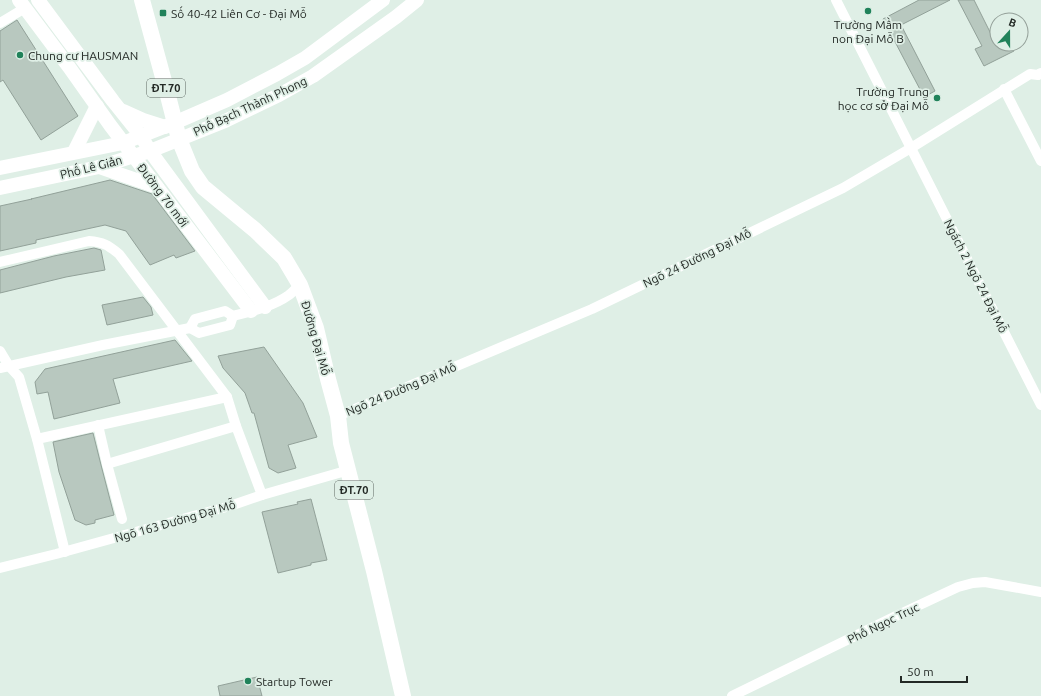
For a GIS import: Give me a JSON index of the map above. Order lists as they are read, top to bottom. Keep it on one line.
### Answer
{"streets":{"main road":["ĐT.70","Phố Bạch Thành Phong","Phố Lê Giản","Đường 70 mới","Đường Đại Mỗ"],"street":["Ngõ 24 Đường Đại Mỗ","Ngách 2 Ngõ 24 Đại Mỗ","Ngõ 163 Đường Đại Mỗ","Phố Ngọc Trục"]},"crossings":[["Phố Bạch Thành Phong","Phố Lê Giản"],["Phố Bạch Thành Phong","Đường Đại Mỗ"],["Phố Lê Giản","Đường 70 mới"],["Phố Lê Giản","Đường Đại Mỗ"],["Ngõ 24 Đường Đại Mỗ","Ngách 2 Ngõ 24 Đại Mỗ"],["Ngõ 24 Đường Đại Mỗ","Đường Đại Mỗ"],["Đường Đại Mỗ","Ngõ 163 Đường Đại Mỗ"]],"places":{"other":["Trường Mầm non Đại Mỗ B","Chung cư HAUSMAN","Trường Trung học cơ sở Đại Mỗ","Startup Tower"],"transit":["Số 40-42 Liên Cơ - Đại Mỗ"]},"scale_bar":"50 m","north":"top"}
